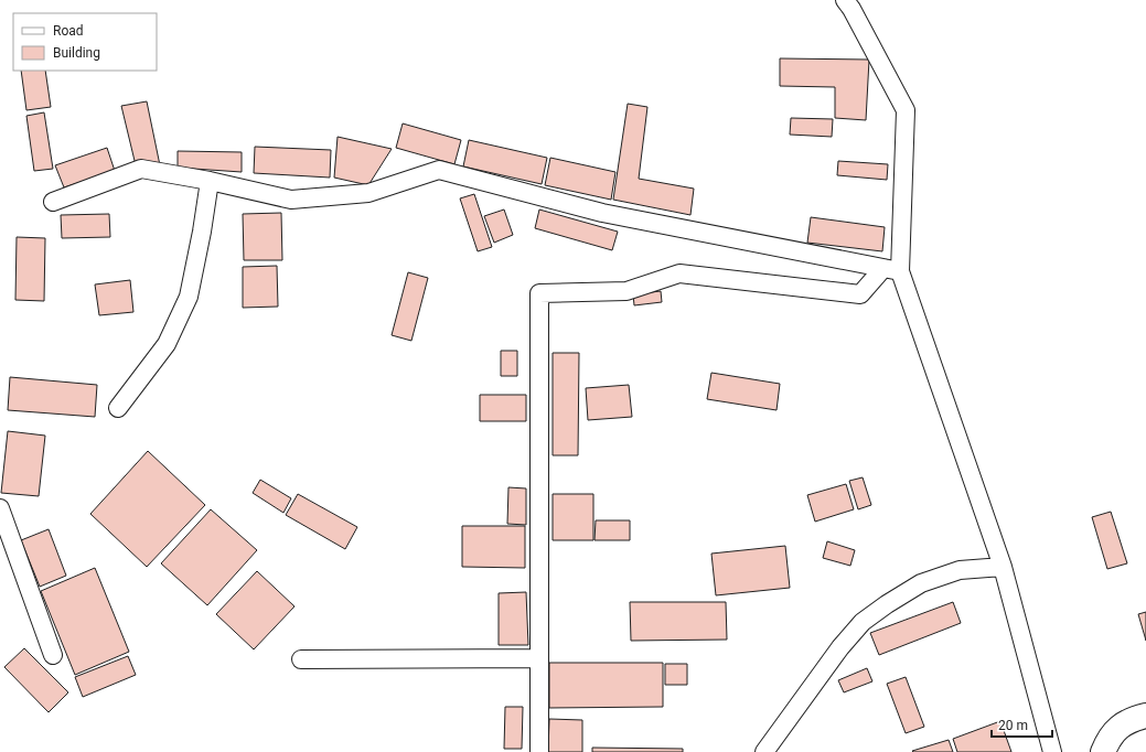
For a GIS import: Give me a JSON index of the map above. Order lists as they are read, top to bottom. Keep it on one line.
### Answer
{"legend":["Road","Building"],"scale_bar":"20 m"}
